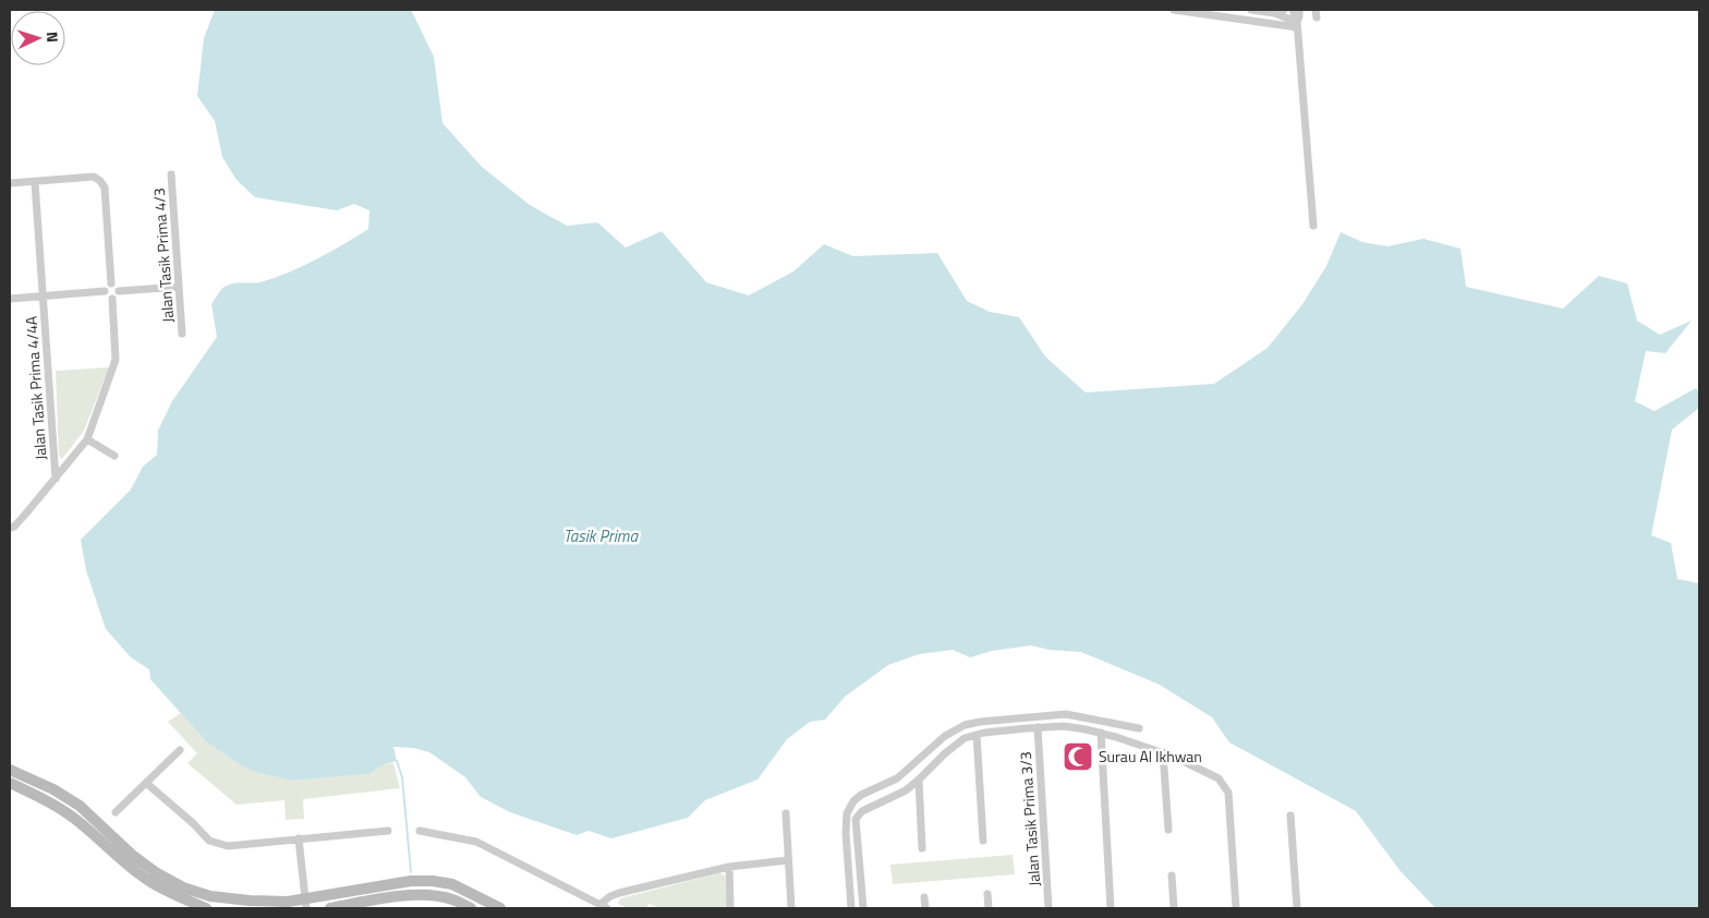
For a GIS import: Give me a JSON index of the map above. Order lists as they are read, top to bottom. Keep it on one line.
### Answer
{"streets":{"street":["Jalan Tasik Prima 4/3","Jalan Tasik Prima 4/4A","Jalan Tasik Prima 3/3"]},"water":["Tasik Prima"],"places":{"mosque":["Surau Al Ikhwan"]},"north":"right"}
